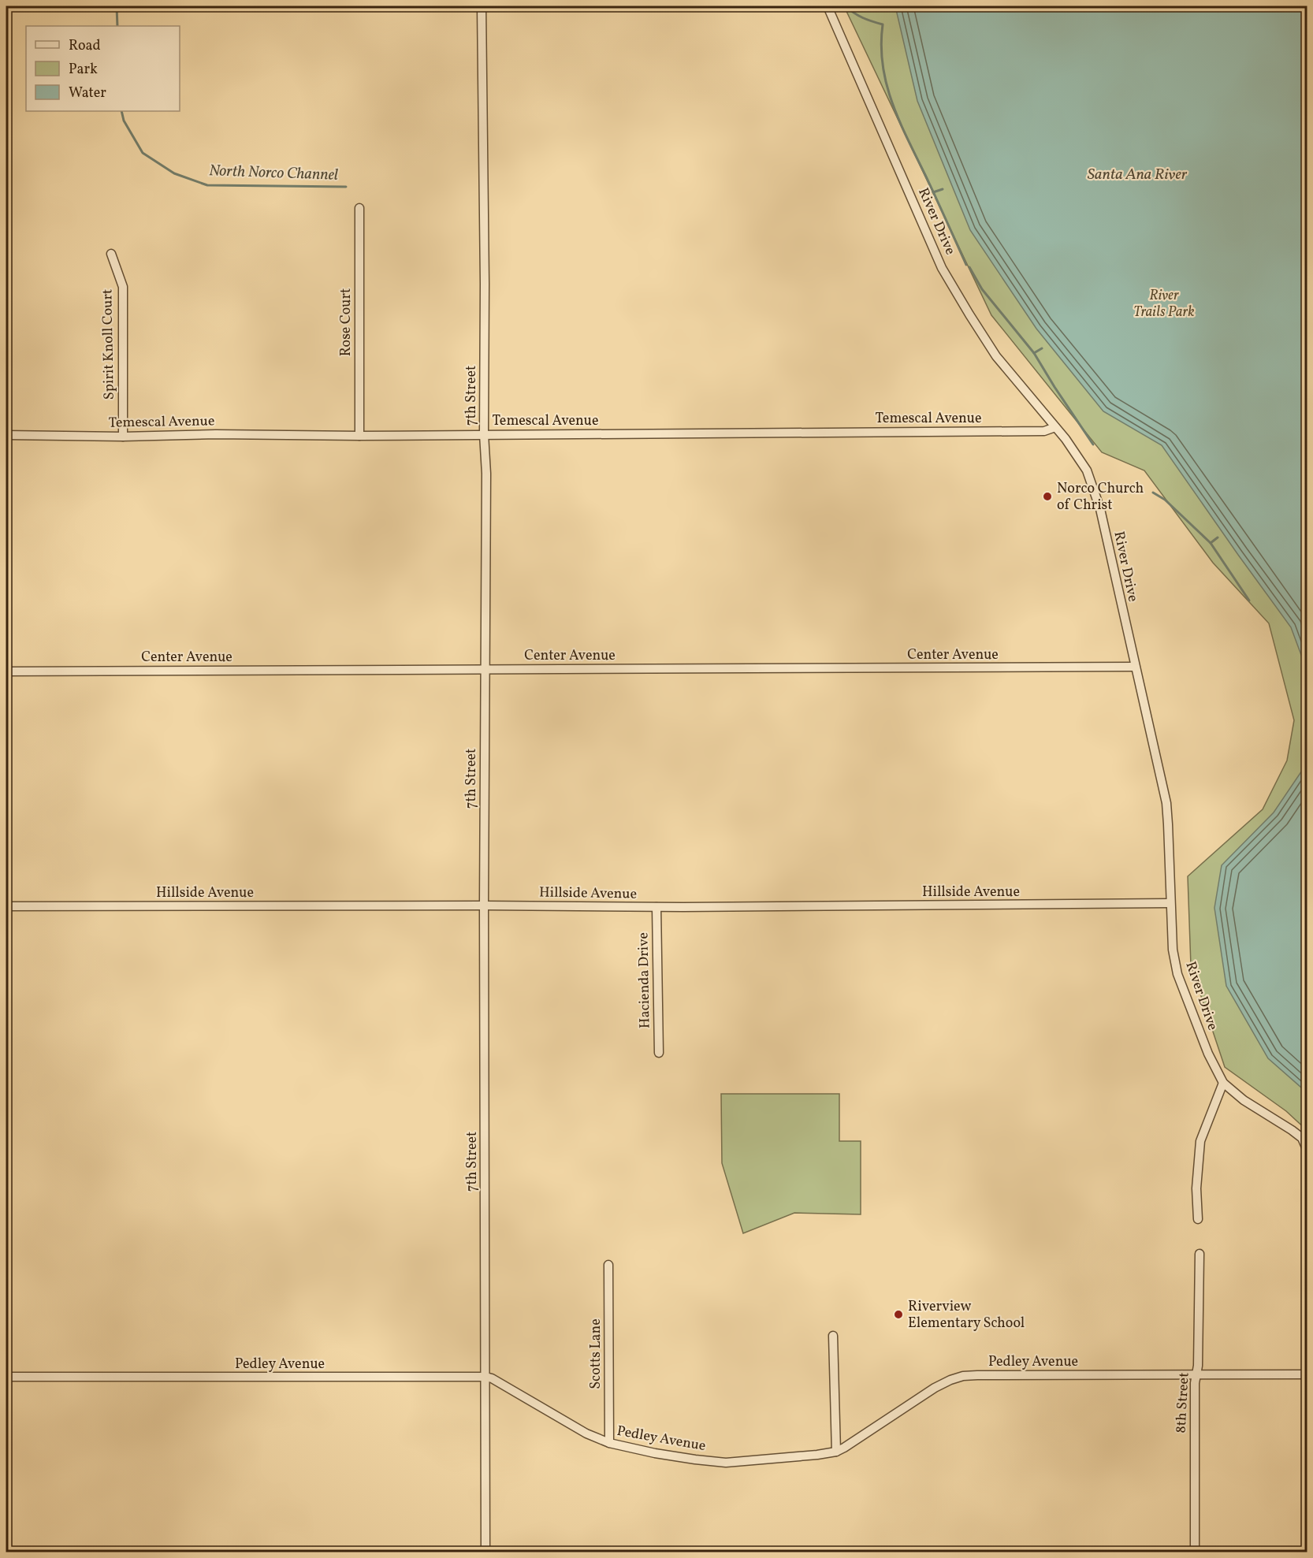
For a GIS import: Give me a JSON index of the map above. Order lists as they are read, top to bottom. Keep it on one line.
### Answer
{"streets":{"street":["River Drive","Rose Court","Spirit Knoll Court","7th Street","Temescal Avenue","Center Avenue","Hillside Avenue","Hacienda Drive","Scotts Lane","Pedley Avenue","8th Street"]},"crossings":[["River Drive","Temescal Avenue"],["River Drive","Center Avenue"],["River Drive","Hillside Avenue"],["Rose Court","Temescal Avenue"],["Spirit Knoll Court","Temescal Avenue"],["7th Street","Temescal Avenue"],["7th Street","Center Avenue"],["7th Street","Hillside Avenue"],["7th Street","Pedley Avenue"],["Hillside Avenue","Hacienda Drive"],["Scotts Lane","Pedley Avenue"],["Pedley Avenue","8th Street"]],"water":["North Norco Channel","Santa Ana River"],"parks":["River Trails Park"],"places":["Norco Church of Christ","Riverview Elementary School"],"legend":["Road","Park","Water"]}
